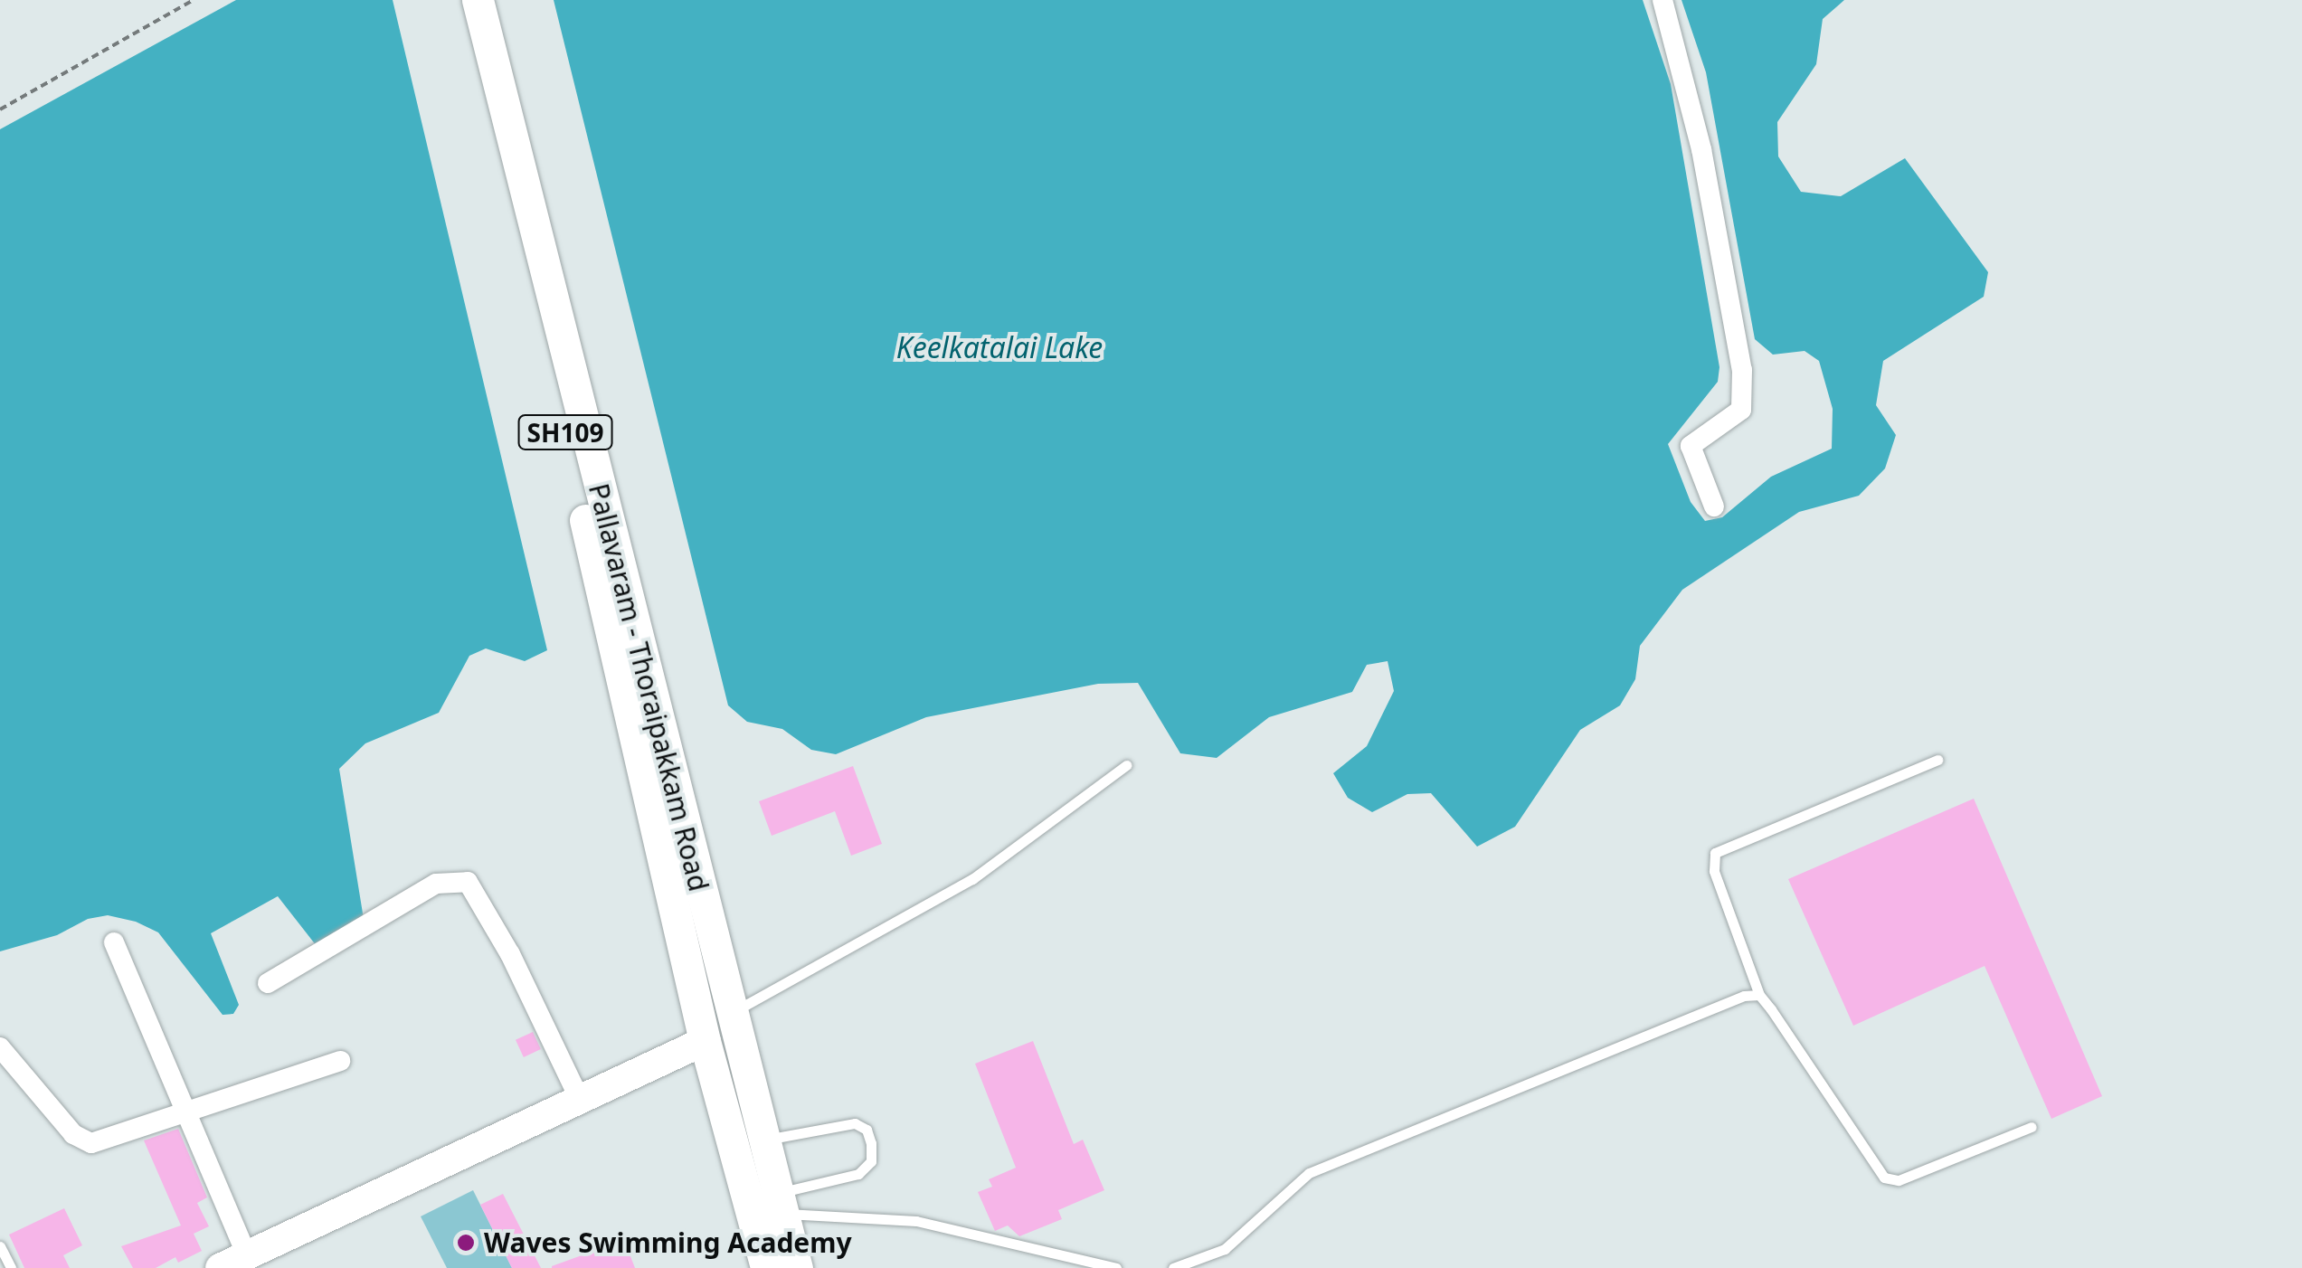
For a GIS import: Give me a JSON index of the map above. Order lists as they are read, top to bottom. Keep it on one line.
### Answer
{"streets":{"main road":["SH109","Pallavaram - Thoraipakkam Road"]},"water":["Keelkatalai Lake"],"places":["Waves Swimming Academy"]}
